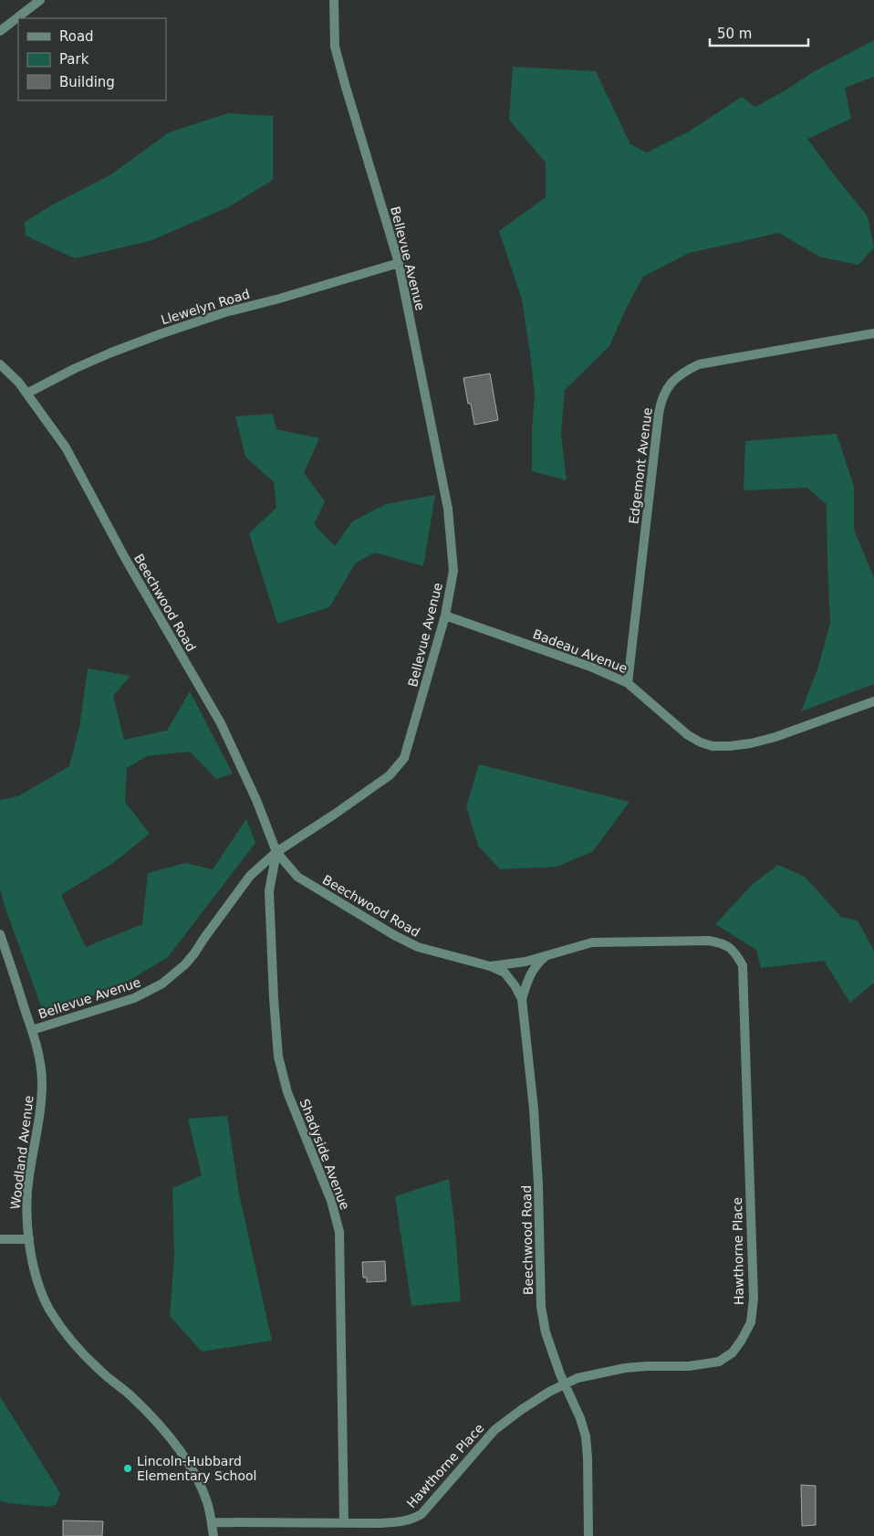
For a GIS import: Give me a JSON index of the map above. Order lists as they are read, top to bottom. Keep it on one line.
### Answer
{"streets":{"street":["Bellevue Avenue","Llewelyn Road","Edgemont Avenue","Beechwood Road","Badeau Avenue","Woodland Avenue","Shadyside Avenue","Hawthorne Place"]},"crossings":[["Bellevue Avenue","Llewelyn Road"],["Bellevue Avenue","Beechwood Road"],["Bellevue Avenue","Badeau Avenue"],["Bellevue Avenue","Woodland Avenue"],["Bellevue Avenue","Shadyside Avenue"],["Llewelyn Road","Beechwood Road"],["Edgemont Avenue","Badeau Avenue"],["Beechwood Road","Shadyside Avenue"],["Beechwood Road","Hawthorne Place"],["Woodland Avenue","Hawthorne Place"],["Shadyside Avenue","Hawthorne Place"]],"places":["Lincoln-Hubbard Elementary School"],"legend":["Road","Park","Building"],"scale_bar":"50 m"}
